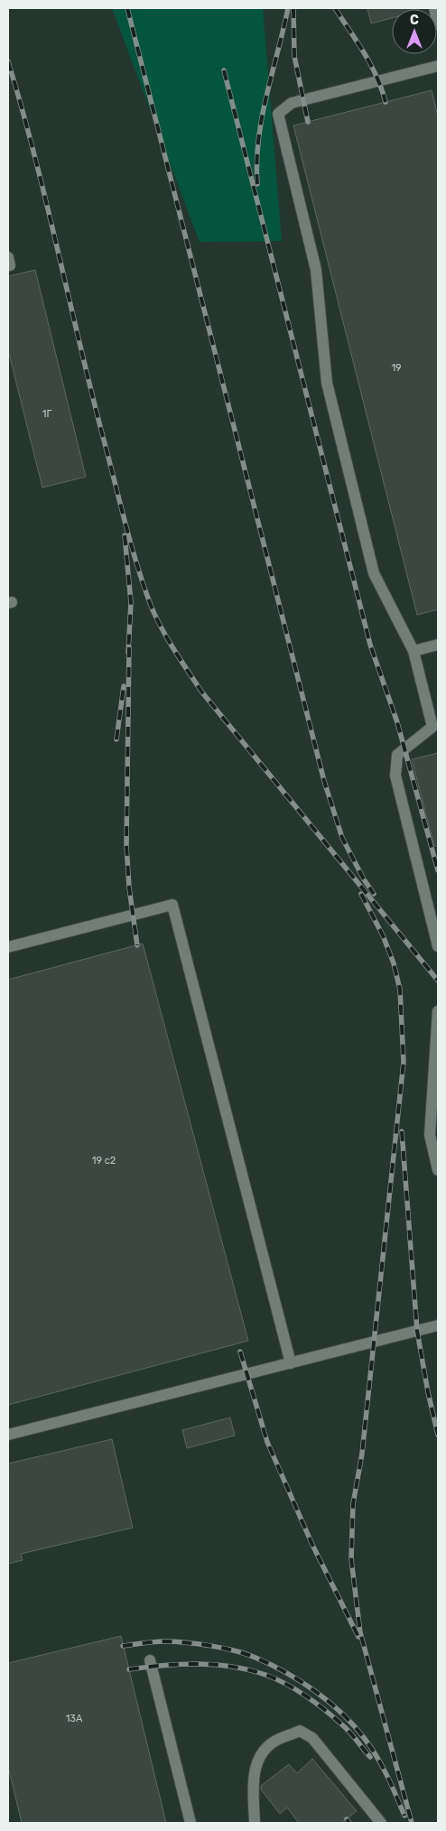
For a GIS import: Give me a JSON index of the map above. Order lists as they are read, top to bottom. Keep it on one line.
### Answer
{"house_numbers":["19","1Г","19 с2","13А"],"north":"top"}
